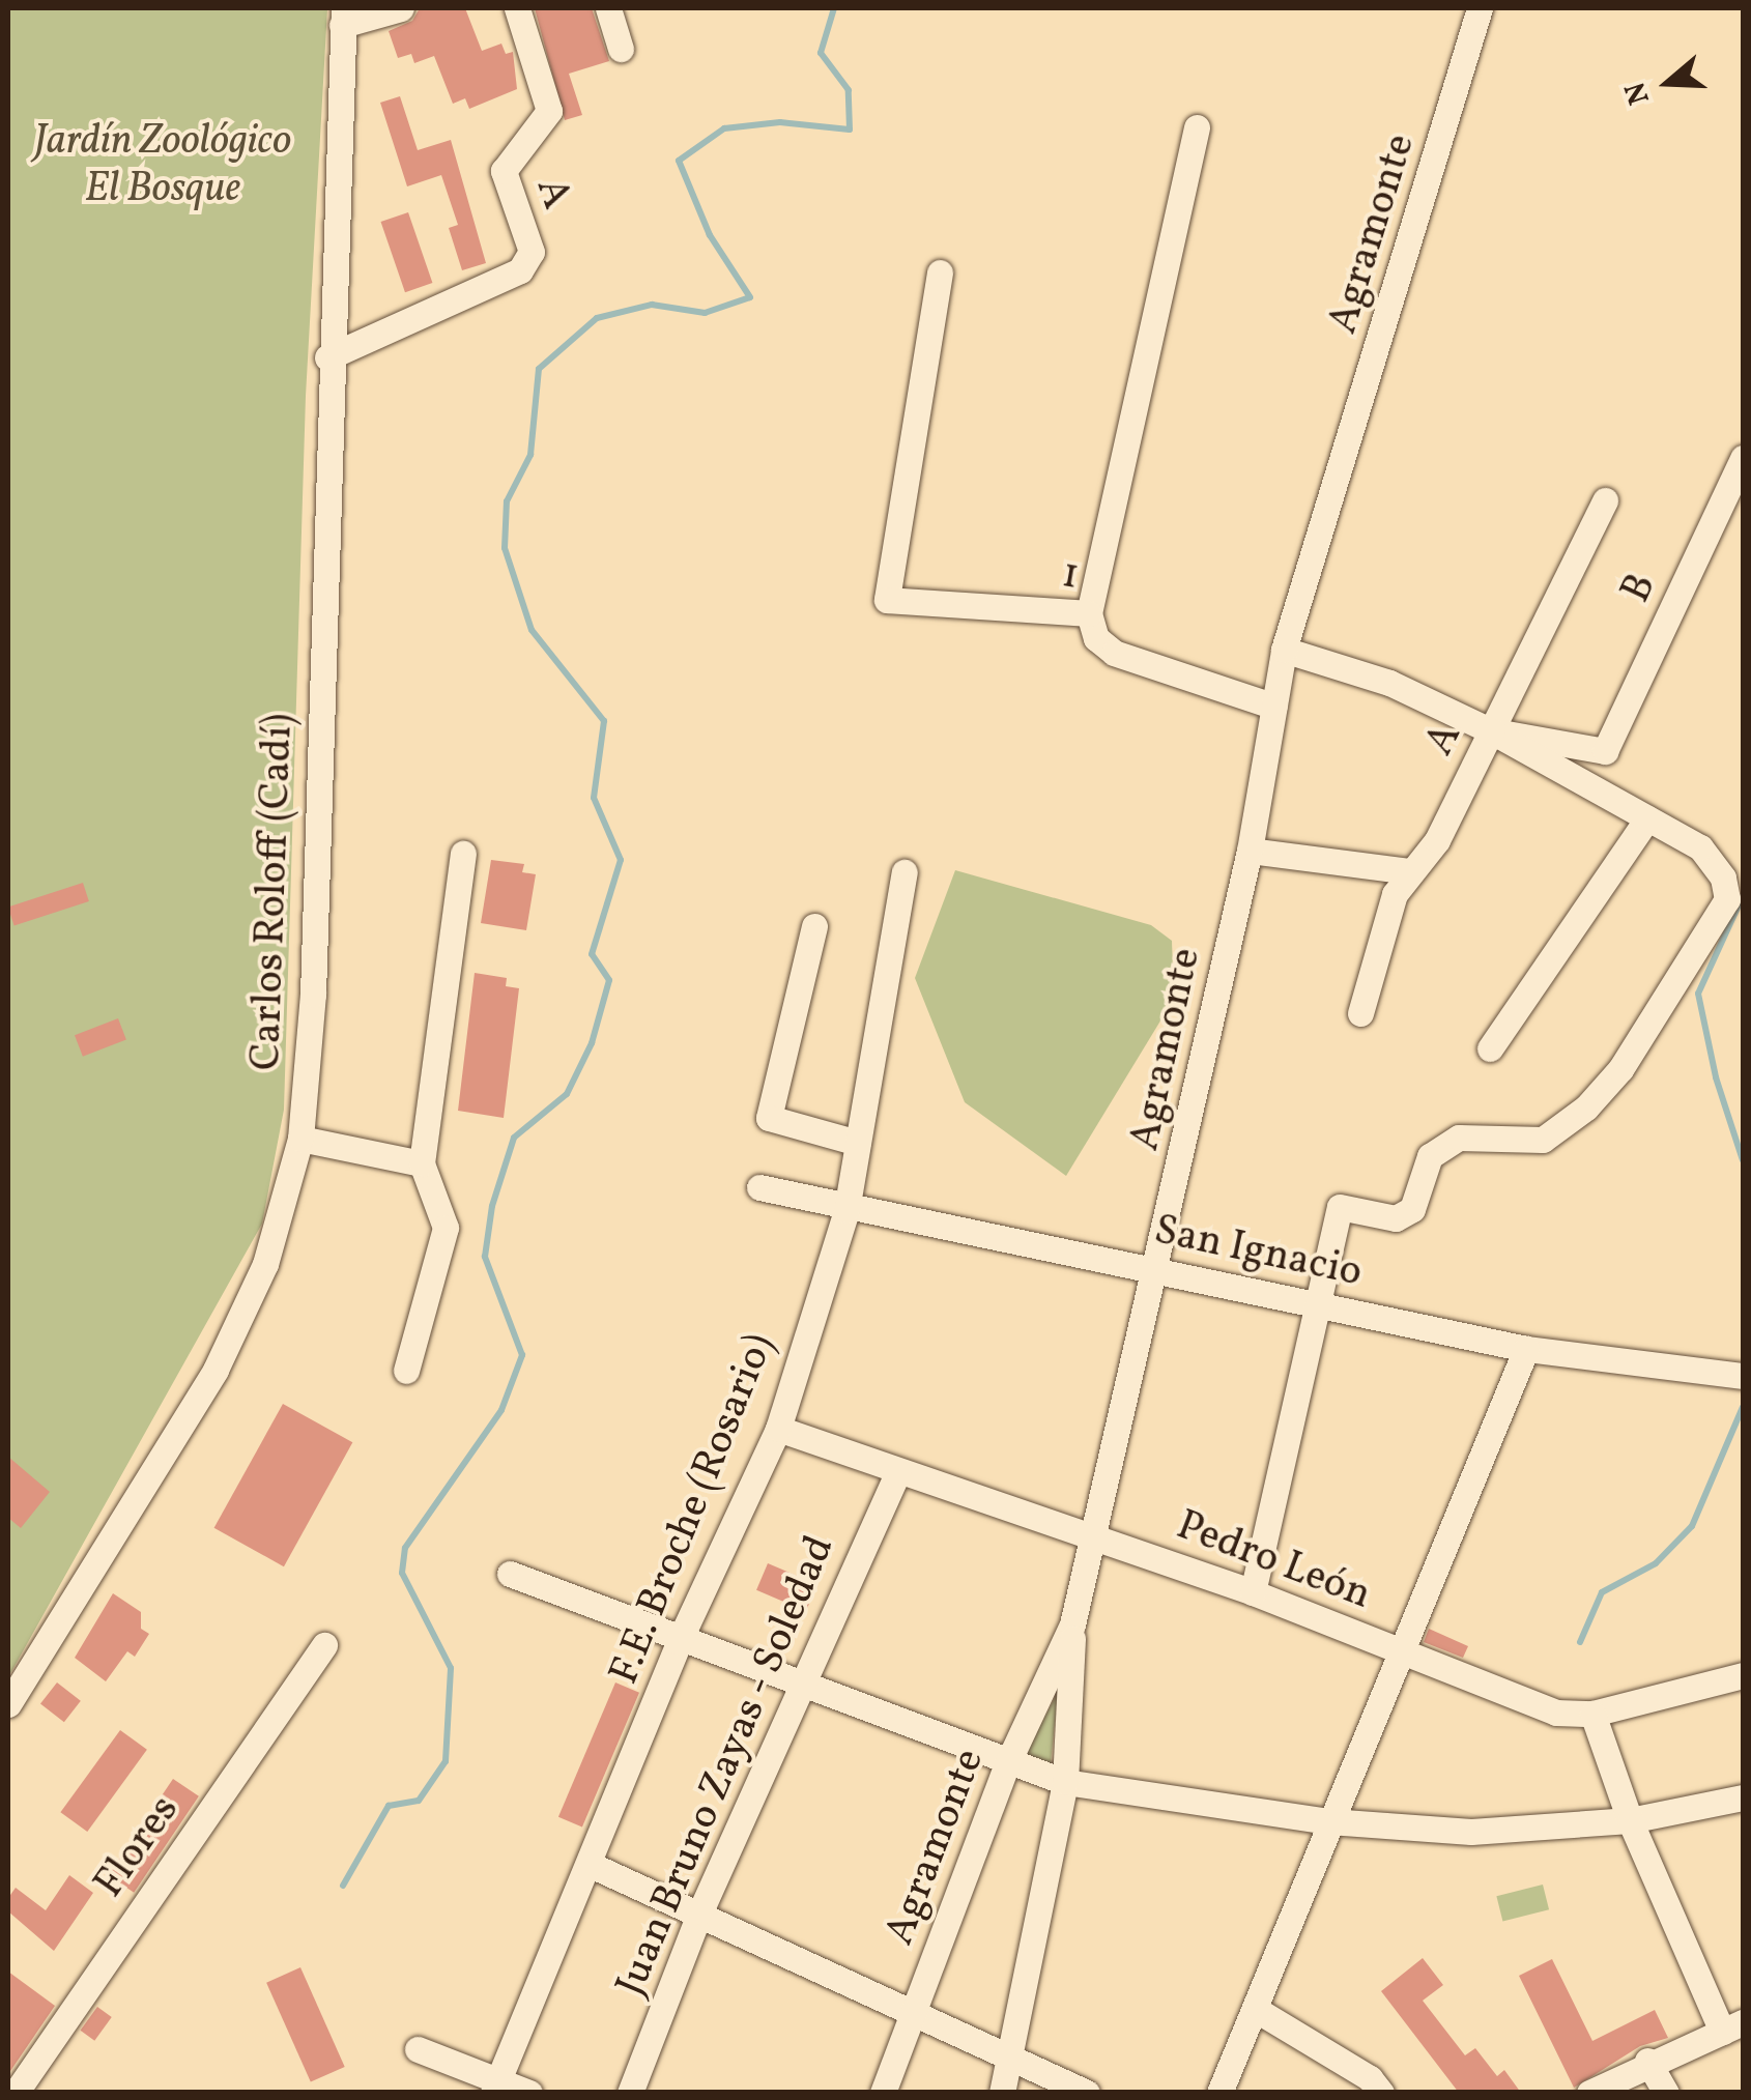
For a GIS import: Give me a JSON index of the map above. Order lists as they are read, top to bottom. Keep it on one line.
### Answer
{"streets":{"street":["A","Agramonte","1","B","Carlos Roloff (Cadí)","San Ignacio","F.E. Broche (Rosario)","Pedro León","Juan Bruno Zayas - Soledad","Flores"]},"crossings":[["A","B"],["A","Carlos Roloff (Cadí)"],["Agramonte","1"],["Agramonte","San Ignacio"],["Agramonte","Pedro León"],["San Ignacio","F.E. Broche (Rosario)"],["F.E. Broche (Rosario)","Pedro León"],["Pedro León","Juan Bruno Zayas - Soledad"]],"parks":["Jardín Zoológico El Bosque"],"north":"left"}
